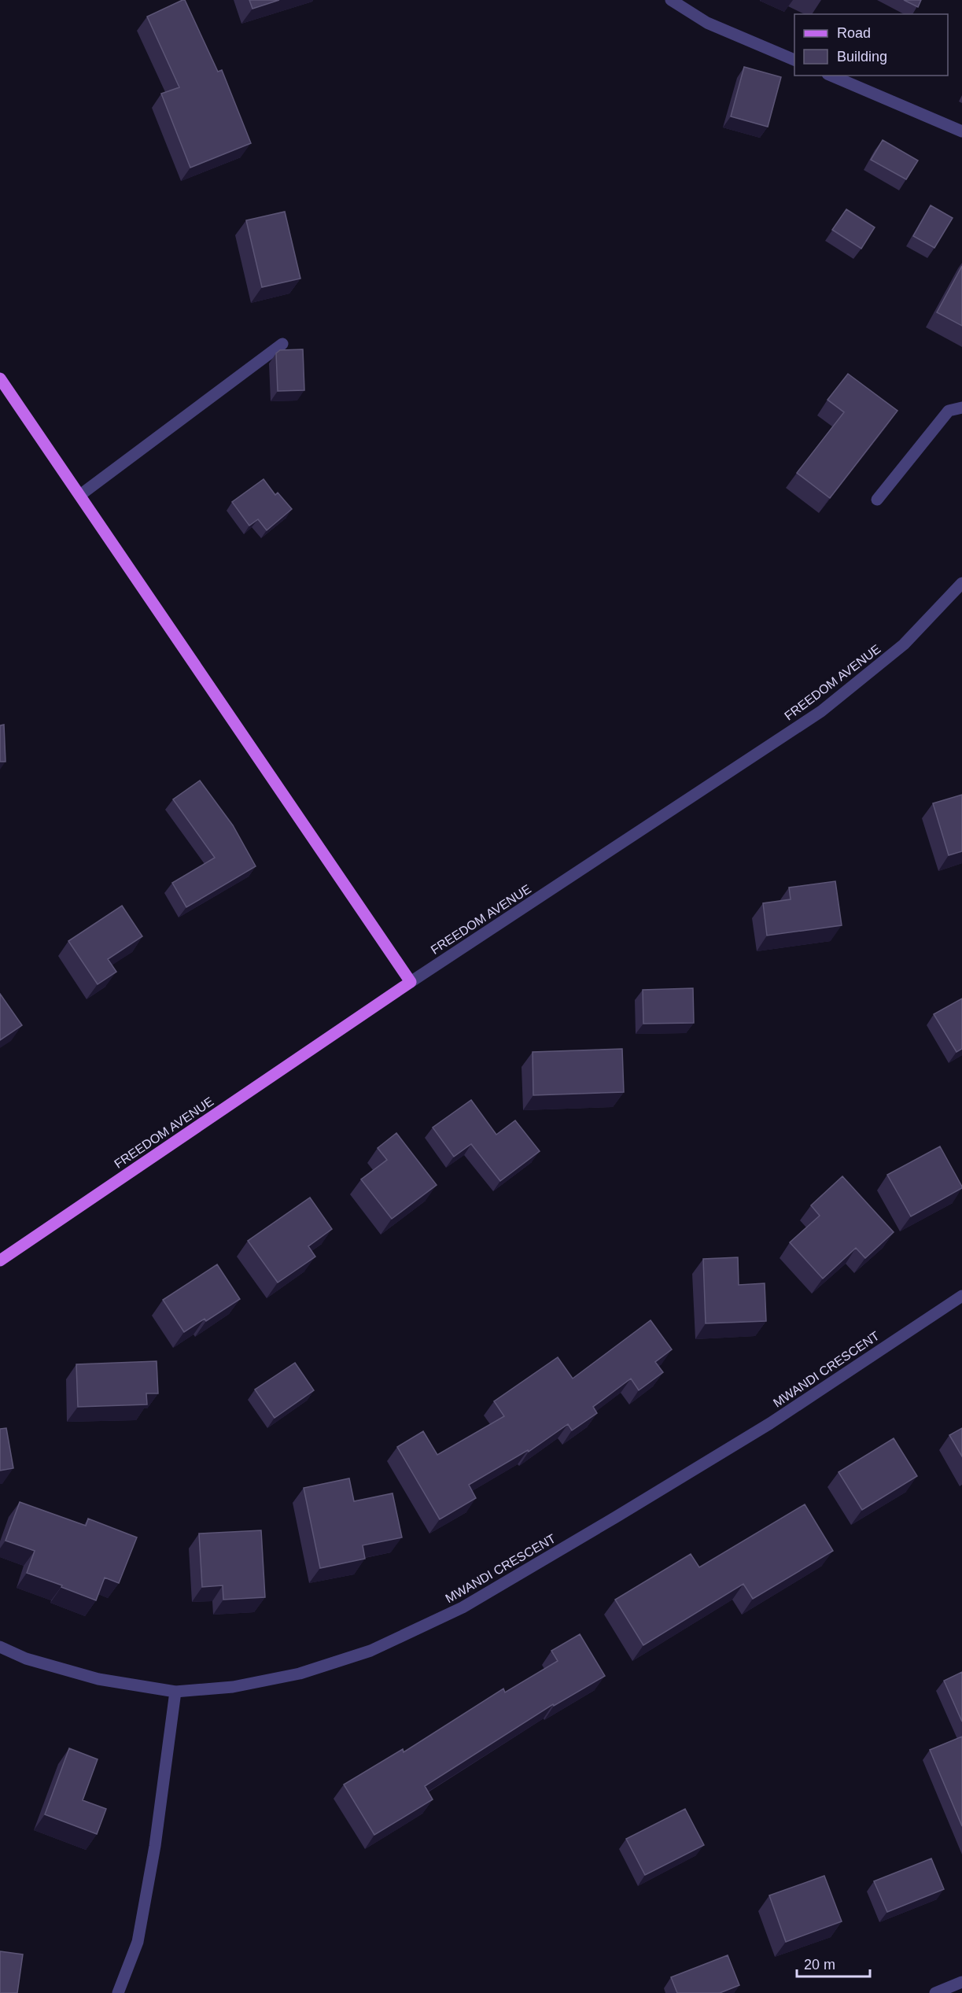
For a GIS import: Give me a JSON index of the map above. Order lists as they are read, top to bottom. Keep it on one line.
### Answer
{"streets":{"main road":["FREEDOM AVENUE"],"street":["MWANDI CRESCENT"]},"legend":["Road","Building"],"scale_bar":"20 m"}
